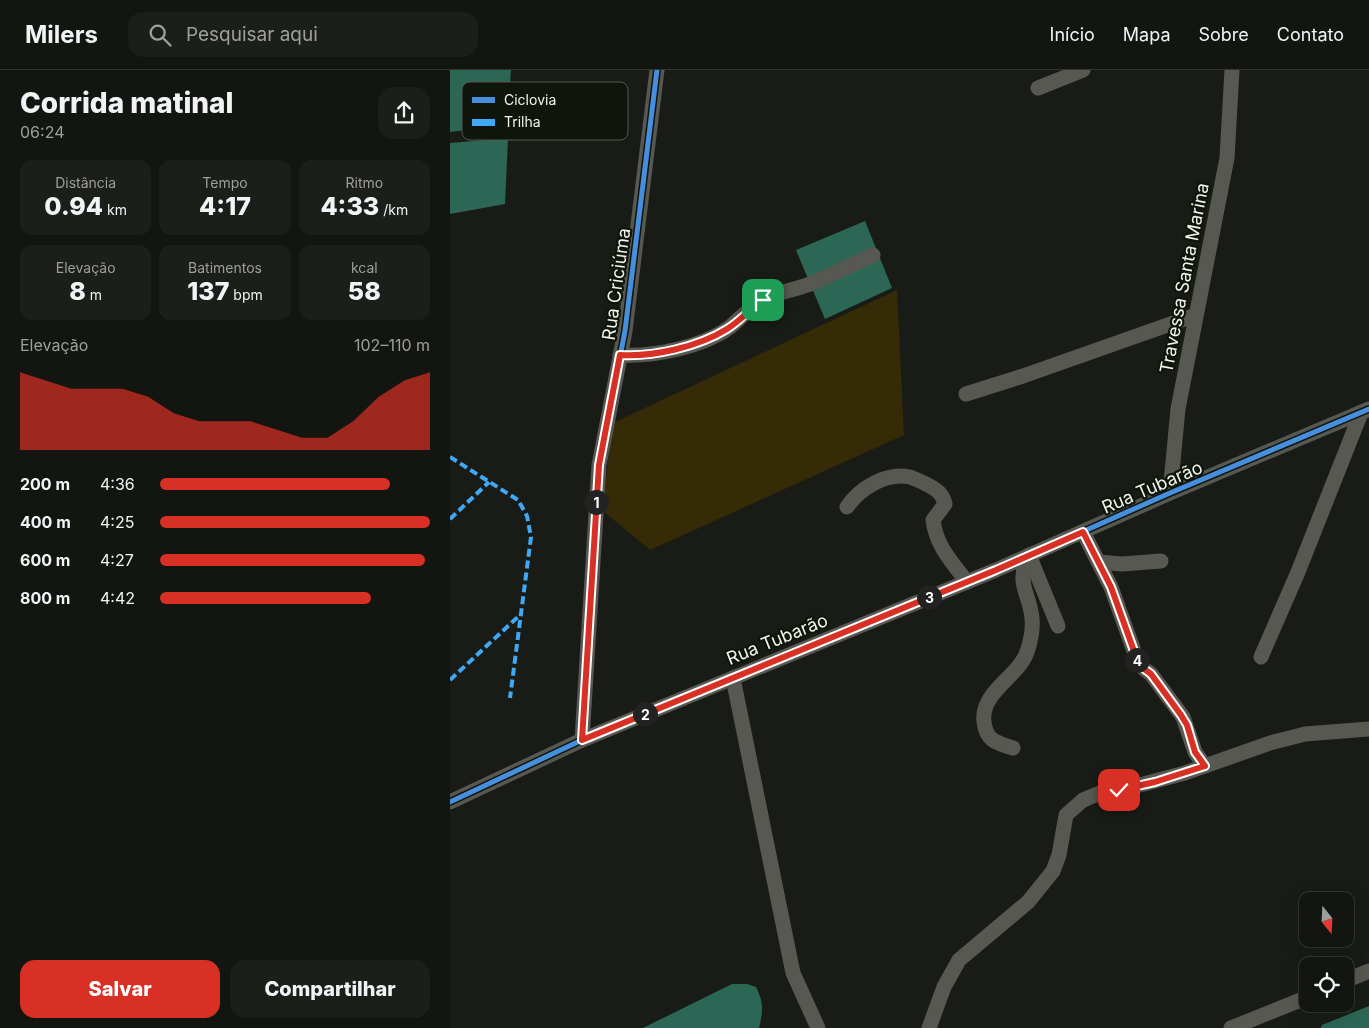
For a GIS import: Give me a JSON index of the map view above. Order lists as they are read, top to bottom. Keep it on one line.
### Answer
{"streets":{"street":["Travessa Santa Marina","Rua Criciúma","Rua Tubarão"]},"crossings":[["Travessa Santa Marina","Rua Tubarão"],["Rua Criciúma","Rua Tubarão"]],"legend":["Ciclovia","Trilha"],"north":"bottom","page":{"header":"Milers","search":"Pesquisar aqui","nav":["Início","Mapa","Sobre","Contato"],"heading":["Corrida matinal","06:24"],"stats":[["Distância","0.94 km"],["Tempo","4:17"],["Ritmo","4:33 /km"],["Elevação","8 m"],["Batimentos","137 bpm"],["kcal","58"]],"chart":["Elevação","102–110 m"],"list":[{"name":"200 m","note":"4:36"},{"name":"400 m","note":"4:25"},{"name":"600 m","note":"4:27"},{"name":"800 m","note":"4:42"}],"pins":["1","3","4","2"],"buttons":["Salvar","Compartilhar"]}}
